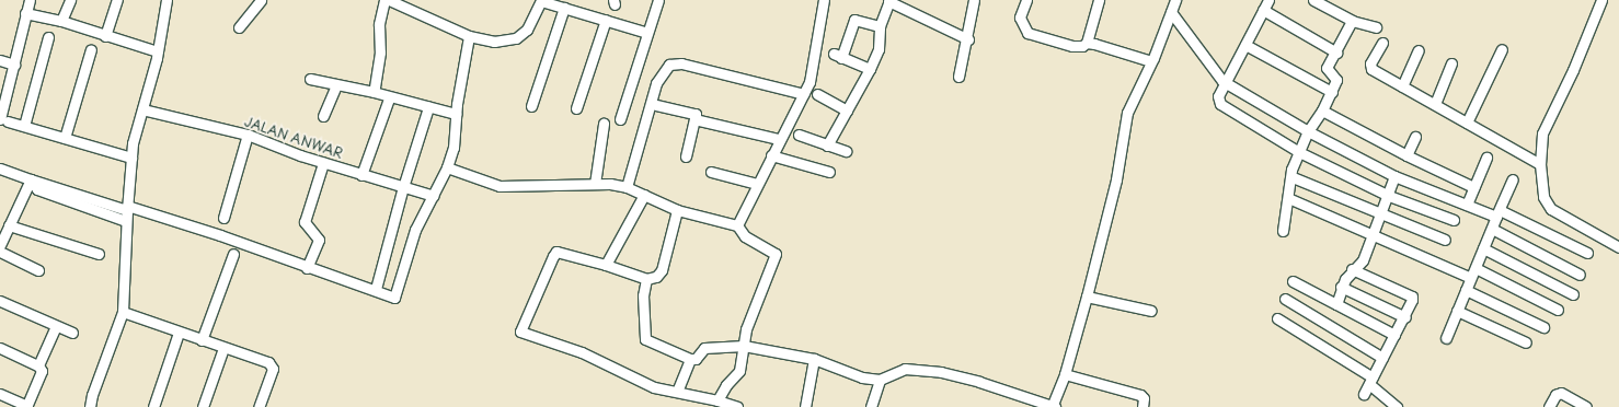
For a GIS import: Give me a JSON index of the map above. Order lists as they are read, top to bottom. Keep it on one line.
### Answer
{"streets":{"street":["JALAN ANWAR"]}}
